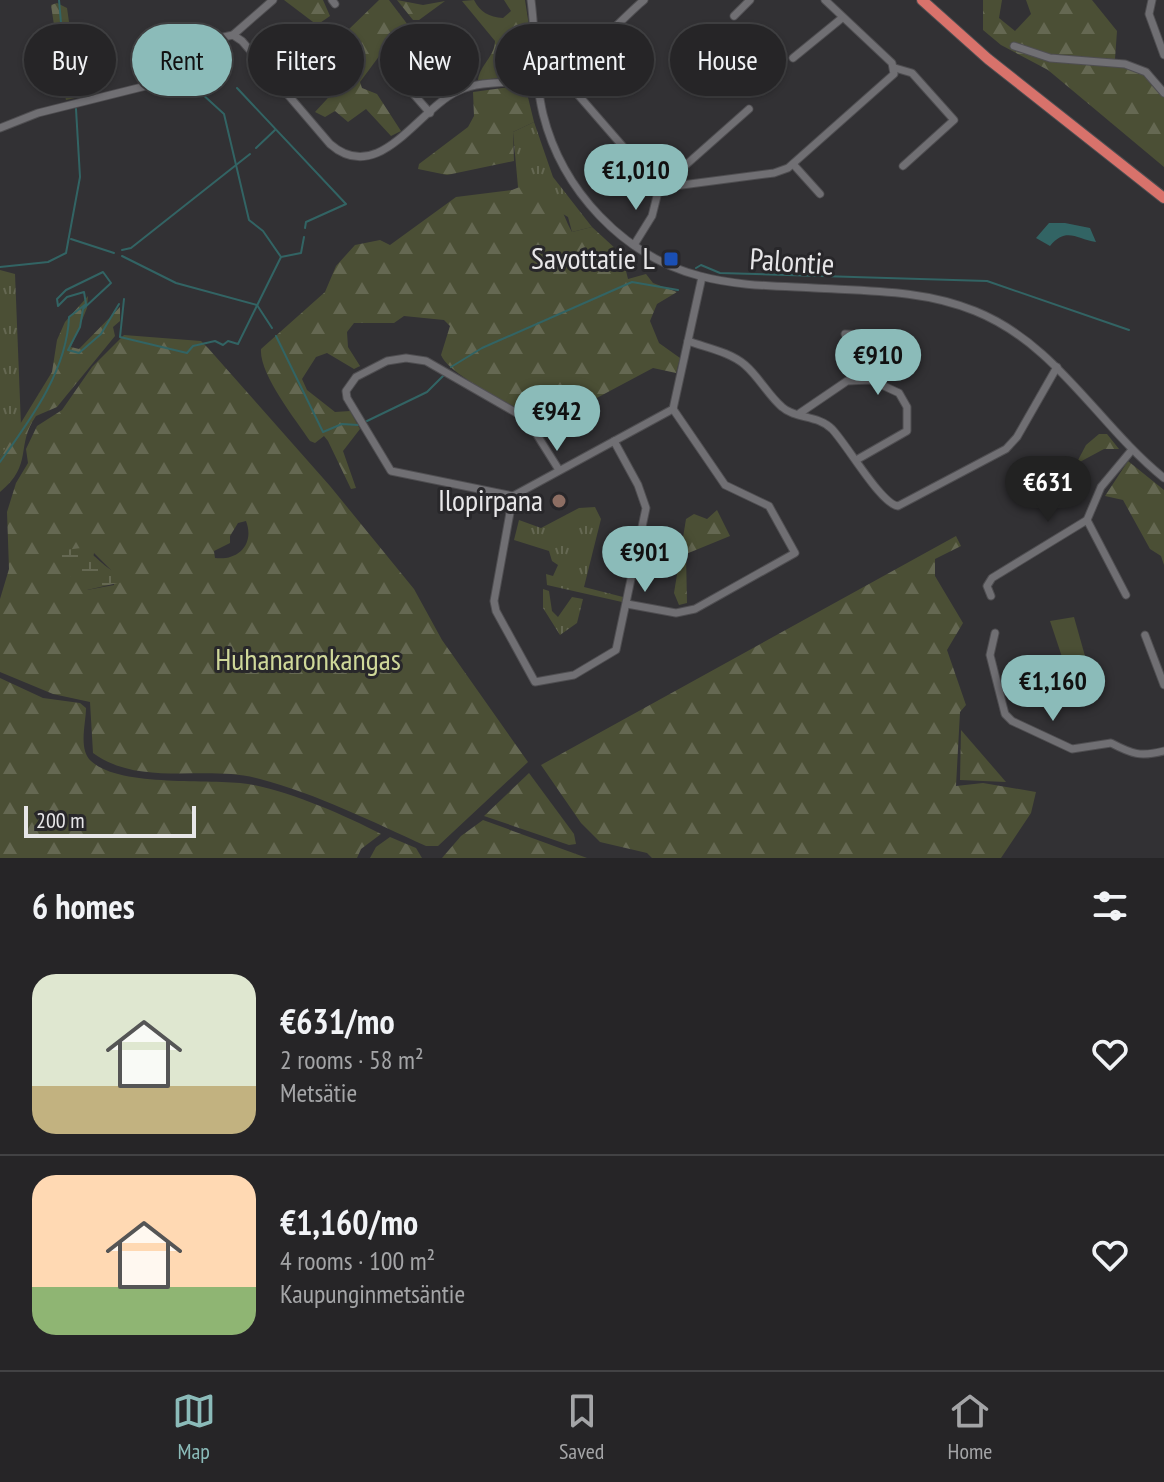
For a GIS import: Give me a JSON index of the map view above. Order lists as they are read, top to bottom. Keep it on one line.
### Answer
{"streets":{"street":["Palontie"]},"parks":["Huhanaronkangas"],"places":{"transit":["Savottatie L"],"other":["Ilopirpana"]},"scale_bar":"200 m","page":{"chip":["Buy","Rent","Filters","New","Apartment","House"],"price":["€1,010","€910","€942","€631","€901","€1,160"],"scale":"200 m","heading":"6 homes","list":[{"name":"€631/mo","note":"2 rooms · 58 m² · Metsätie"},{"name":"€1,160/mo","note":"4 rooms · 100 m² · Kaupunginmetsäntie"}],"tabs":["Map","Saved","Home"]}}
